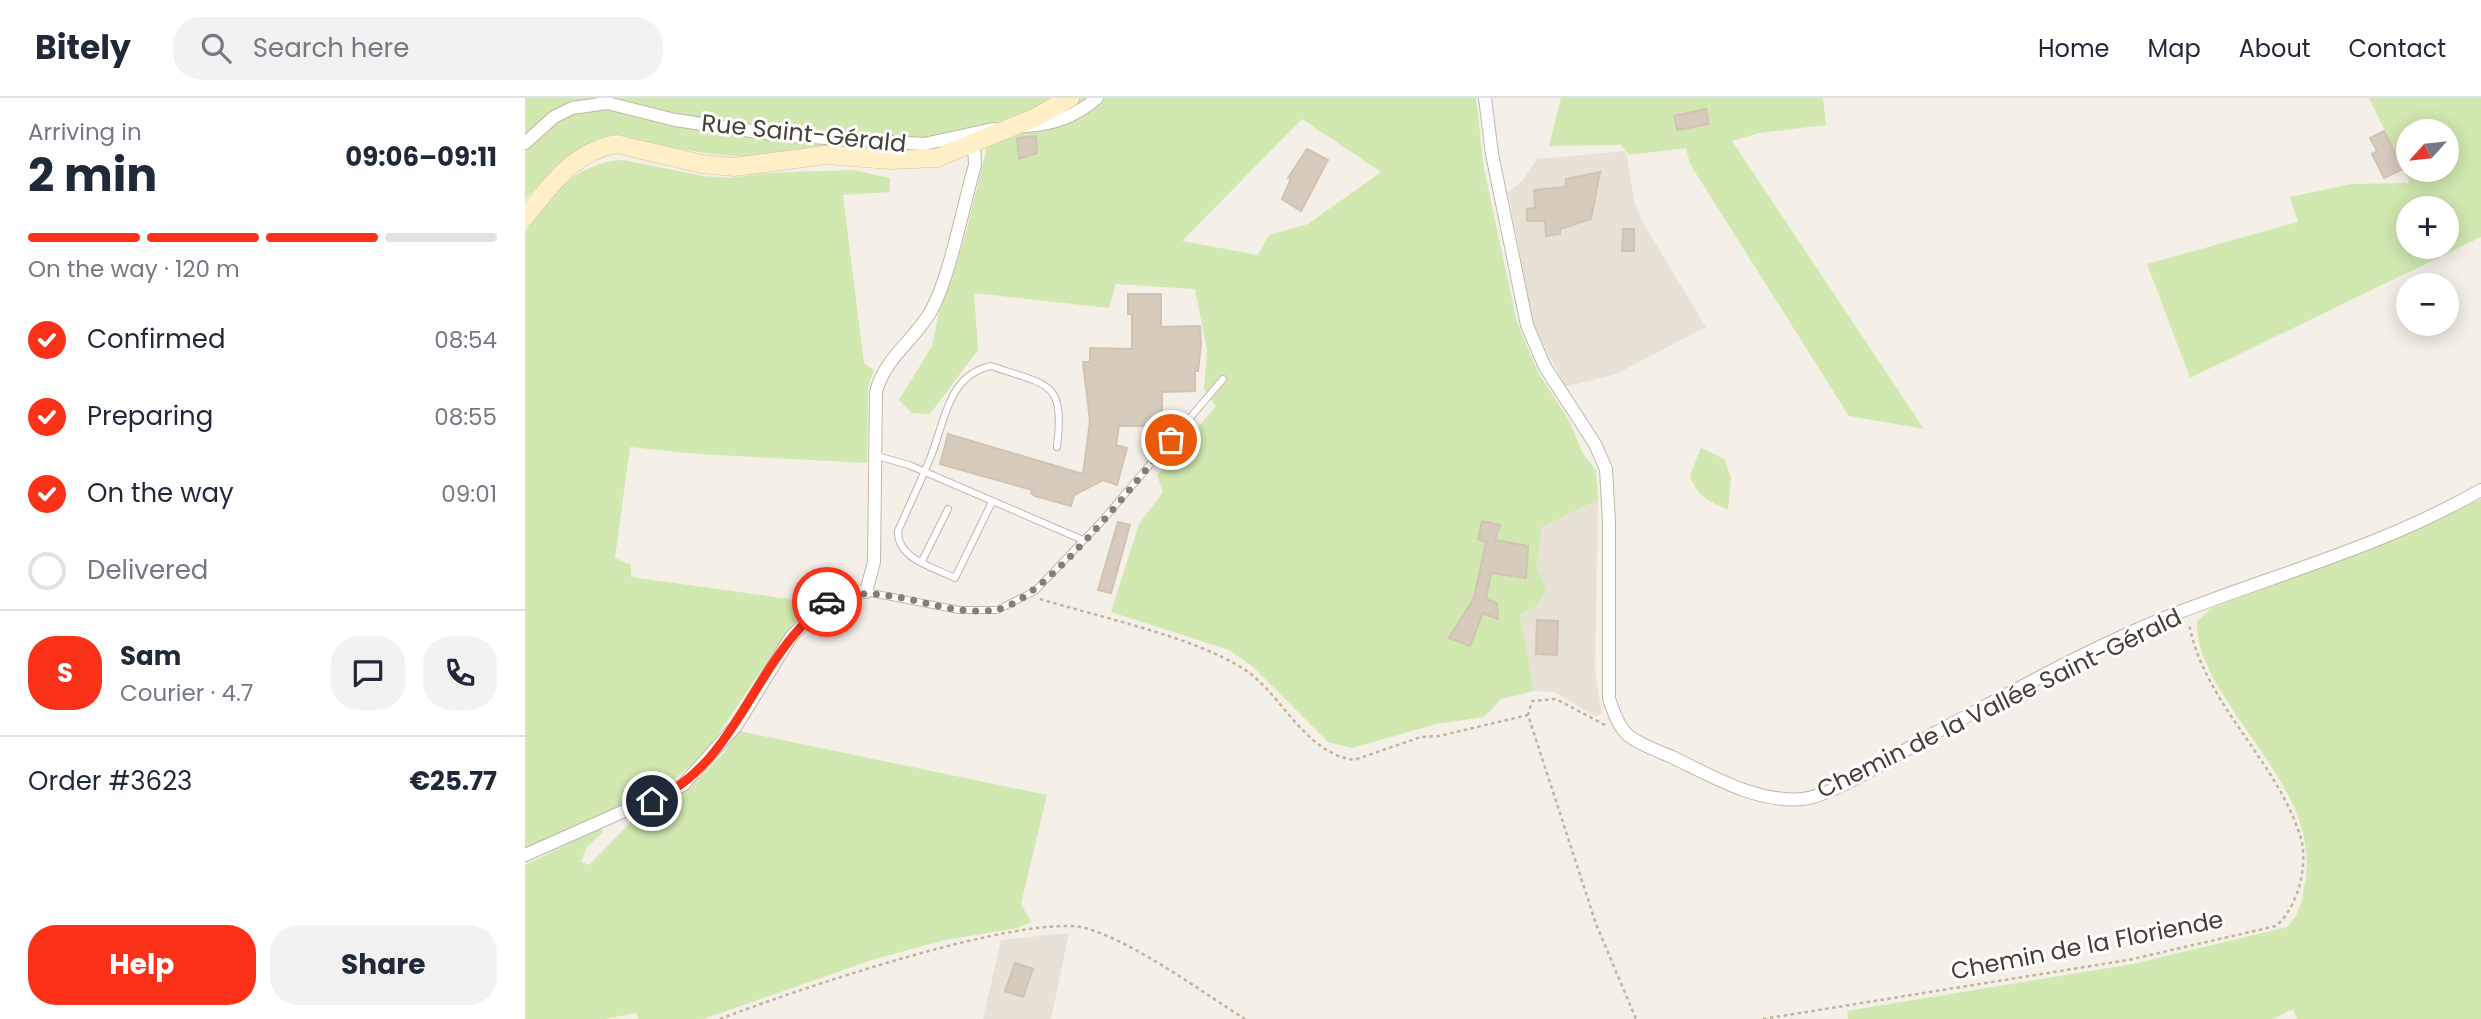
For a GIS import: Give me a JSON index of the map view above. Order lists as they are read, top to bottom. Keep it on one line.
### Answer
{"streets":{"street":["Rue Saint-Gérald","Chemin de la Vallée Saint-Gérald"],"path":["Chemin de la Floriende"]},"crossings":[["Chemin de la Vallée Saint-Gérald","Chemin de la Floriende"]],"north":"bottom left","page":{"header":"Bitely","search":"Search here","nav":["Home","Map","About","Contact"],"heading":["2 min","Arriving in","09:06–09:11"],"panel":["Sam","Courier · 4.7","Order #3623","€25.77"],"map_buttons":["+","−"],"bar":"On the way · 120 m","list":[["Confirmed","08:54"],["Preparing","08:55"],["On the way","09:01"],"Delivered"],"round":"S","buttons":["Help","Share"]}}
